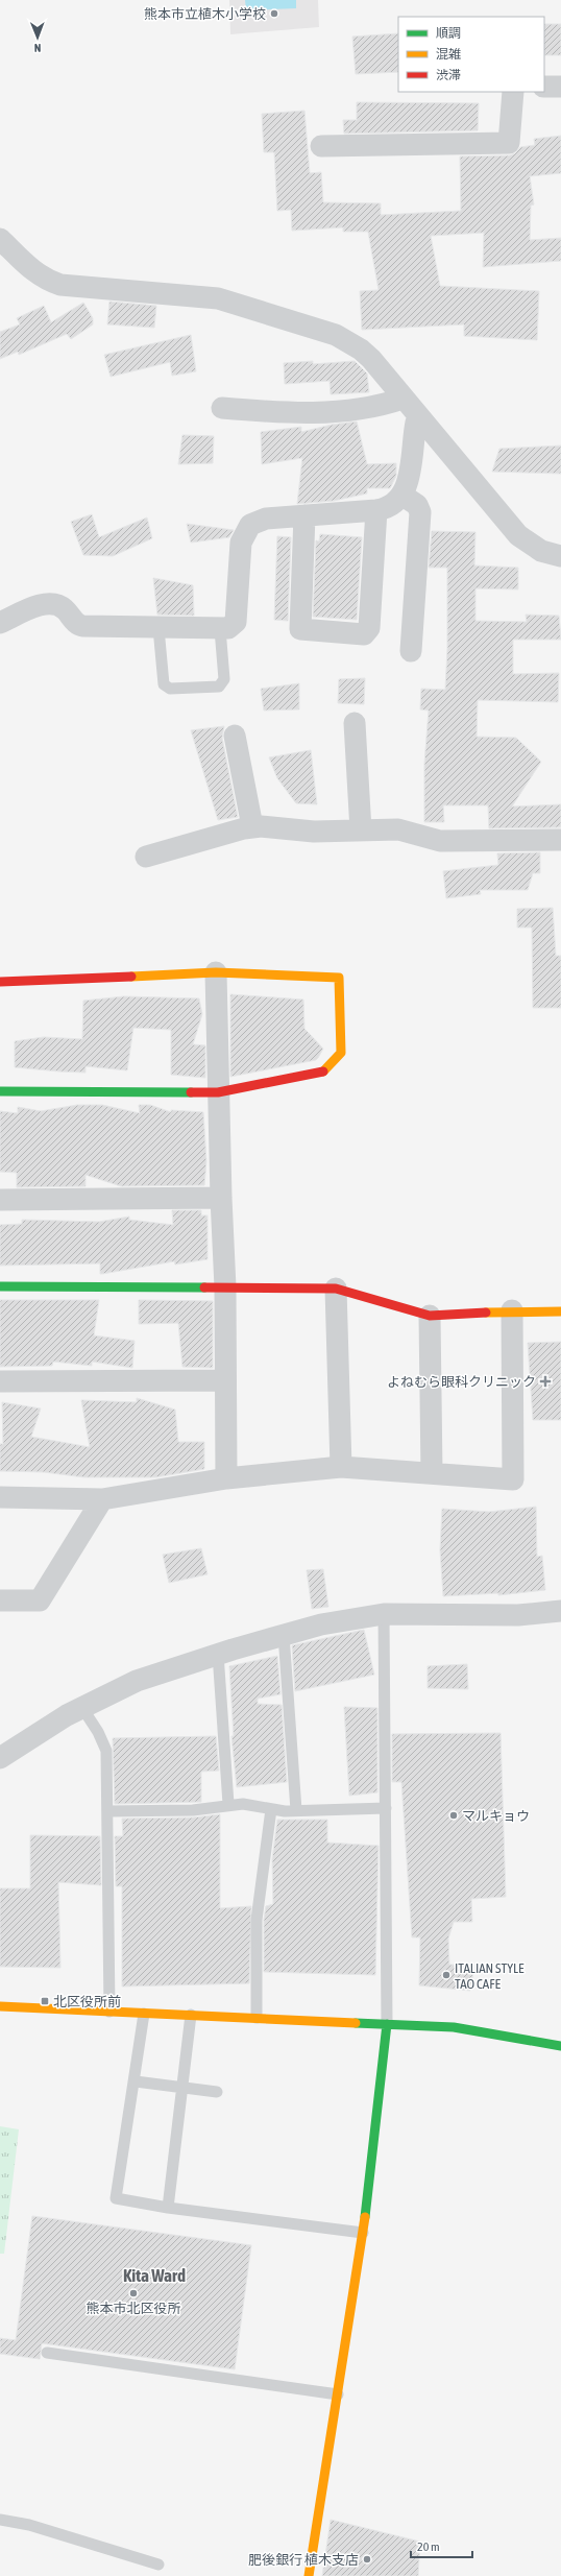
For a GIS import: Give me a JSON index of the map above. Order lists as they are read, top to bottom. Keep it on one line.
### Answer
{"districts":["Kita Ward"],"places":{"other":["熊本市立植木小学校","マルキョウ","ITALIAN STYLE TAO CAFE","熊本市北区役所","肥後銀行 植木支店"],"health":["よねむら眼科クリニック"],"transit":["北区役所前"]},"legend":["順調","混雑","渋滞"],"scale_bar":"20 m","north":"bottom"}
